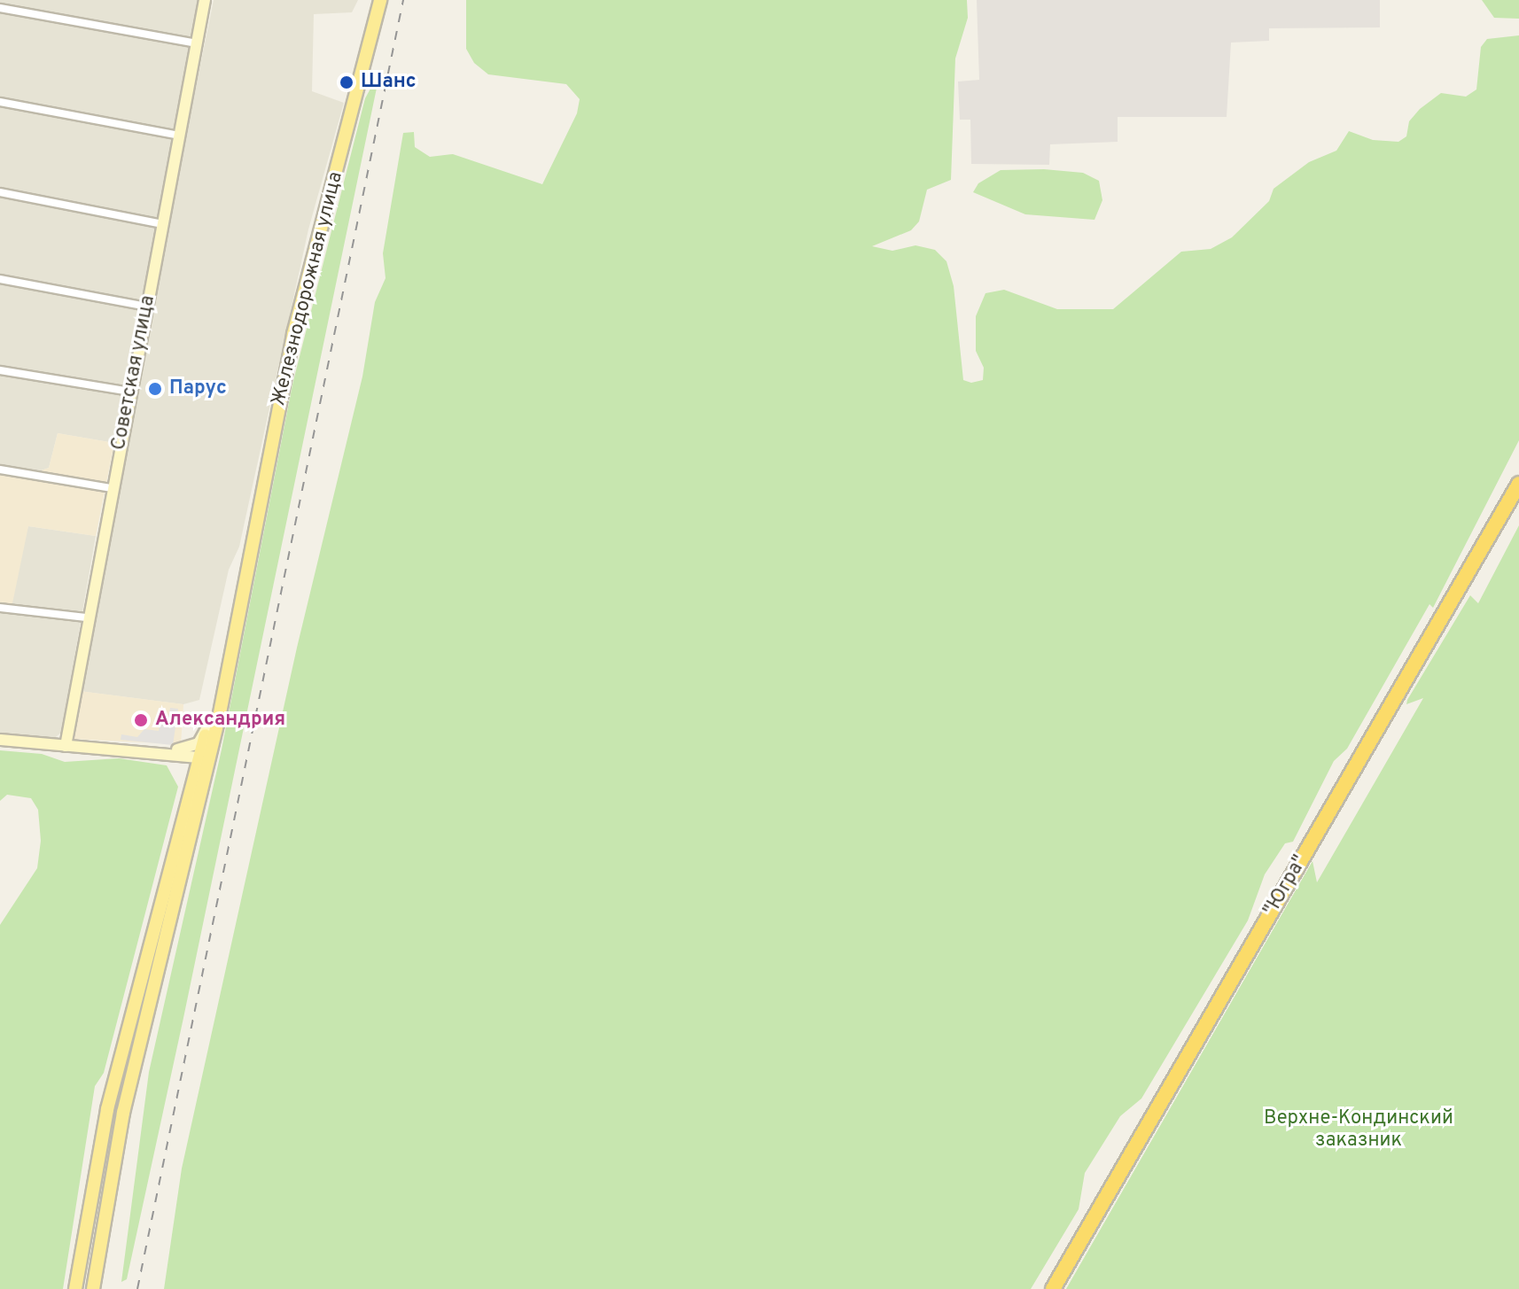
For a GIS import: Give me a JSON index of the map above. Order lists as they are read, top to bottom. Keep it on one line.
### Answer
{"streets":{"highway":["\"Югра\""],"main road":["Железнодорожная улица"],"street":["Советская улица"]},"parks":["Верхне-Кондинский заказник"],"places":["Шанс","Парус","Александрия"]}
